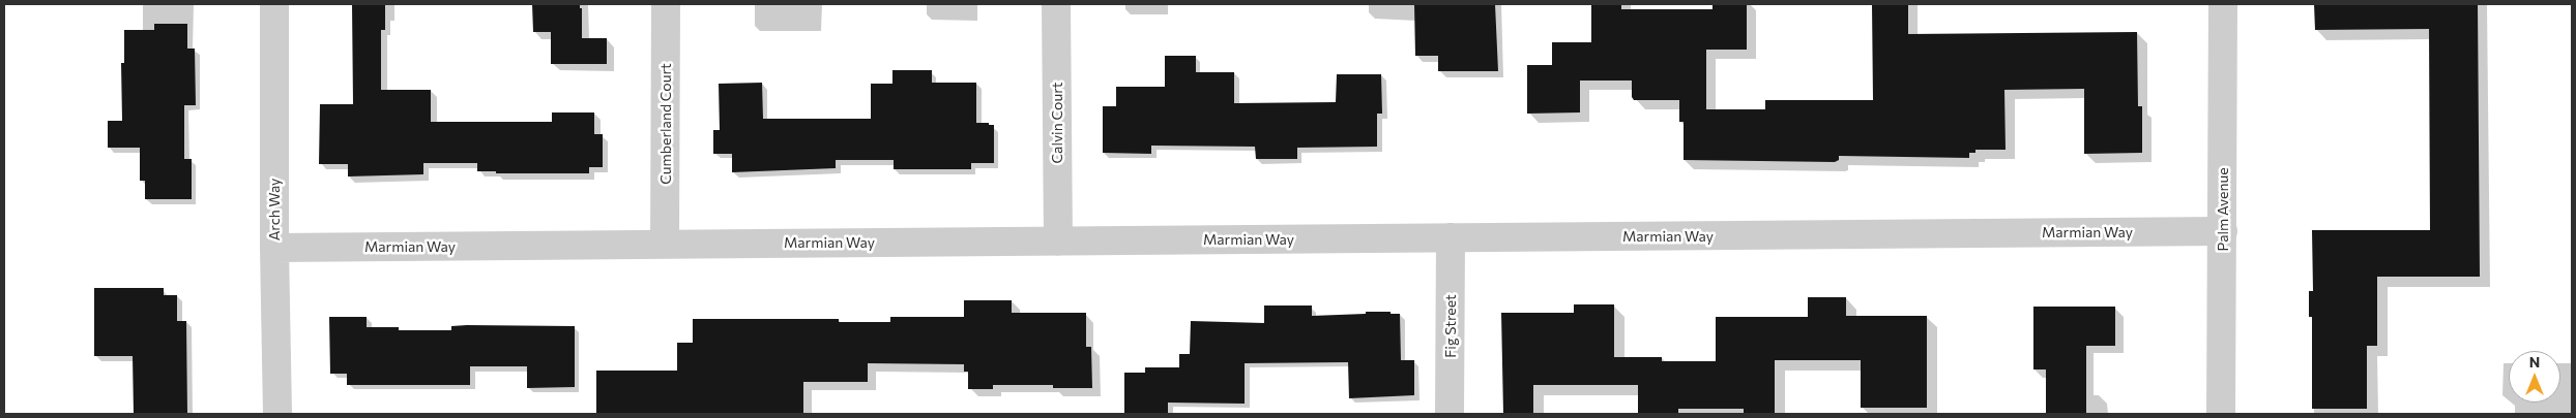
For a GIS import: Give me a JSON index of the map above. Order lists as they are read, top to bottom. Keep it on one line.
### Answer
{"streets":{"street":["Calvin Court","Cumberland Court","Arch Way","Palm Avenue","Marmian Way","Fig Street"]},"crossings":[["Calvin Court","Marmian Way"],["Cumberland Court","Marmian Way"],["Arch Way","Marmian Way"],["Palm Avenue","Marmian Way"],["Marmian Way","Fig Street"]],"north":"top"}
